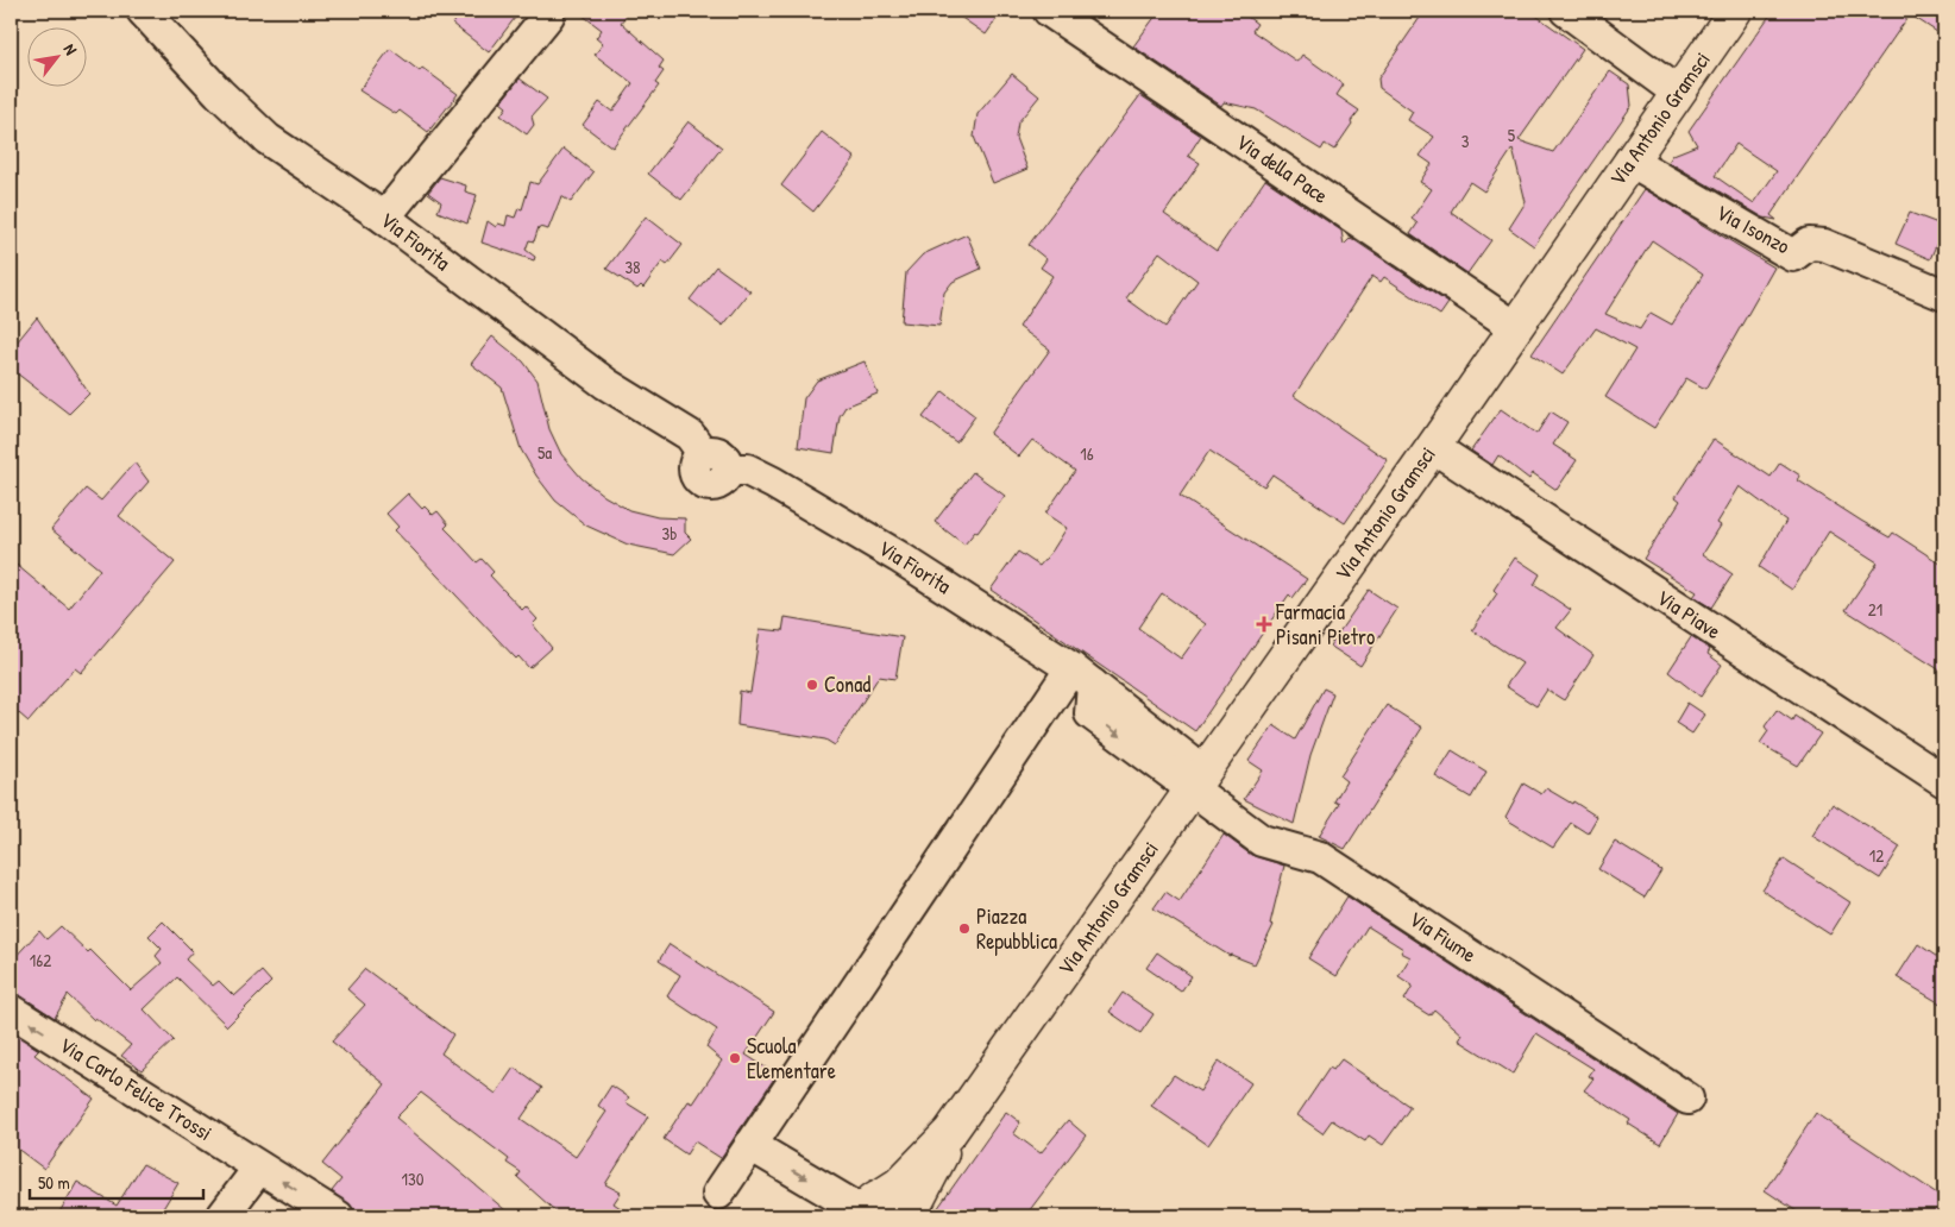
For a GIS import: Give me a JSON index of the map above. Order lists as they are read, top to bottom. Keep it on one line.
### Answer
{"streets":{"main road":["Via Antonio Gramsci"],"street":["Via della Pace","Via Isonzo","Via Fiorita","Via Piave","Via Fiume","Via Carlo Felice Trossi"]},"crossings":[["Via Antonio Gramsci","Via della Pace"],["Via Antonio Gramsci","Via Isonzo"],["Via Antonio Gramsci","Via Fiorita"],["Via Antonio Gramsci","Via Piave"],["Via Antonio Gramsci","Via Fiume"],["Via Fiorita","Via Fiume"]],"one_way":["Via Carlo Felice Trossi"],"places":{"health":["Farmacia Pisani Pietro"],"other":["Conad","Piazza Repubblica","Scuola Elementare"]},"house_numbers":["5","3","38","5a","16","3b","21","12","162","130"],"scale_bar":"50 m","north":"top right"}
